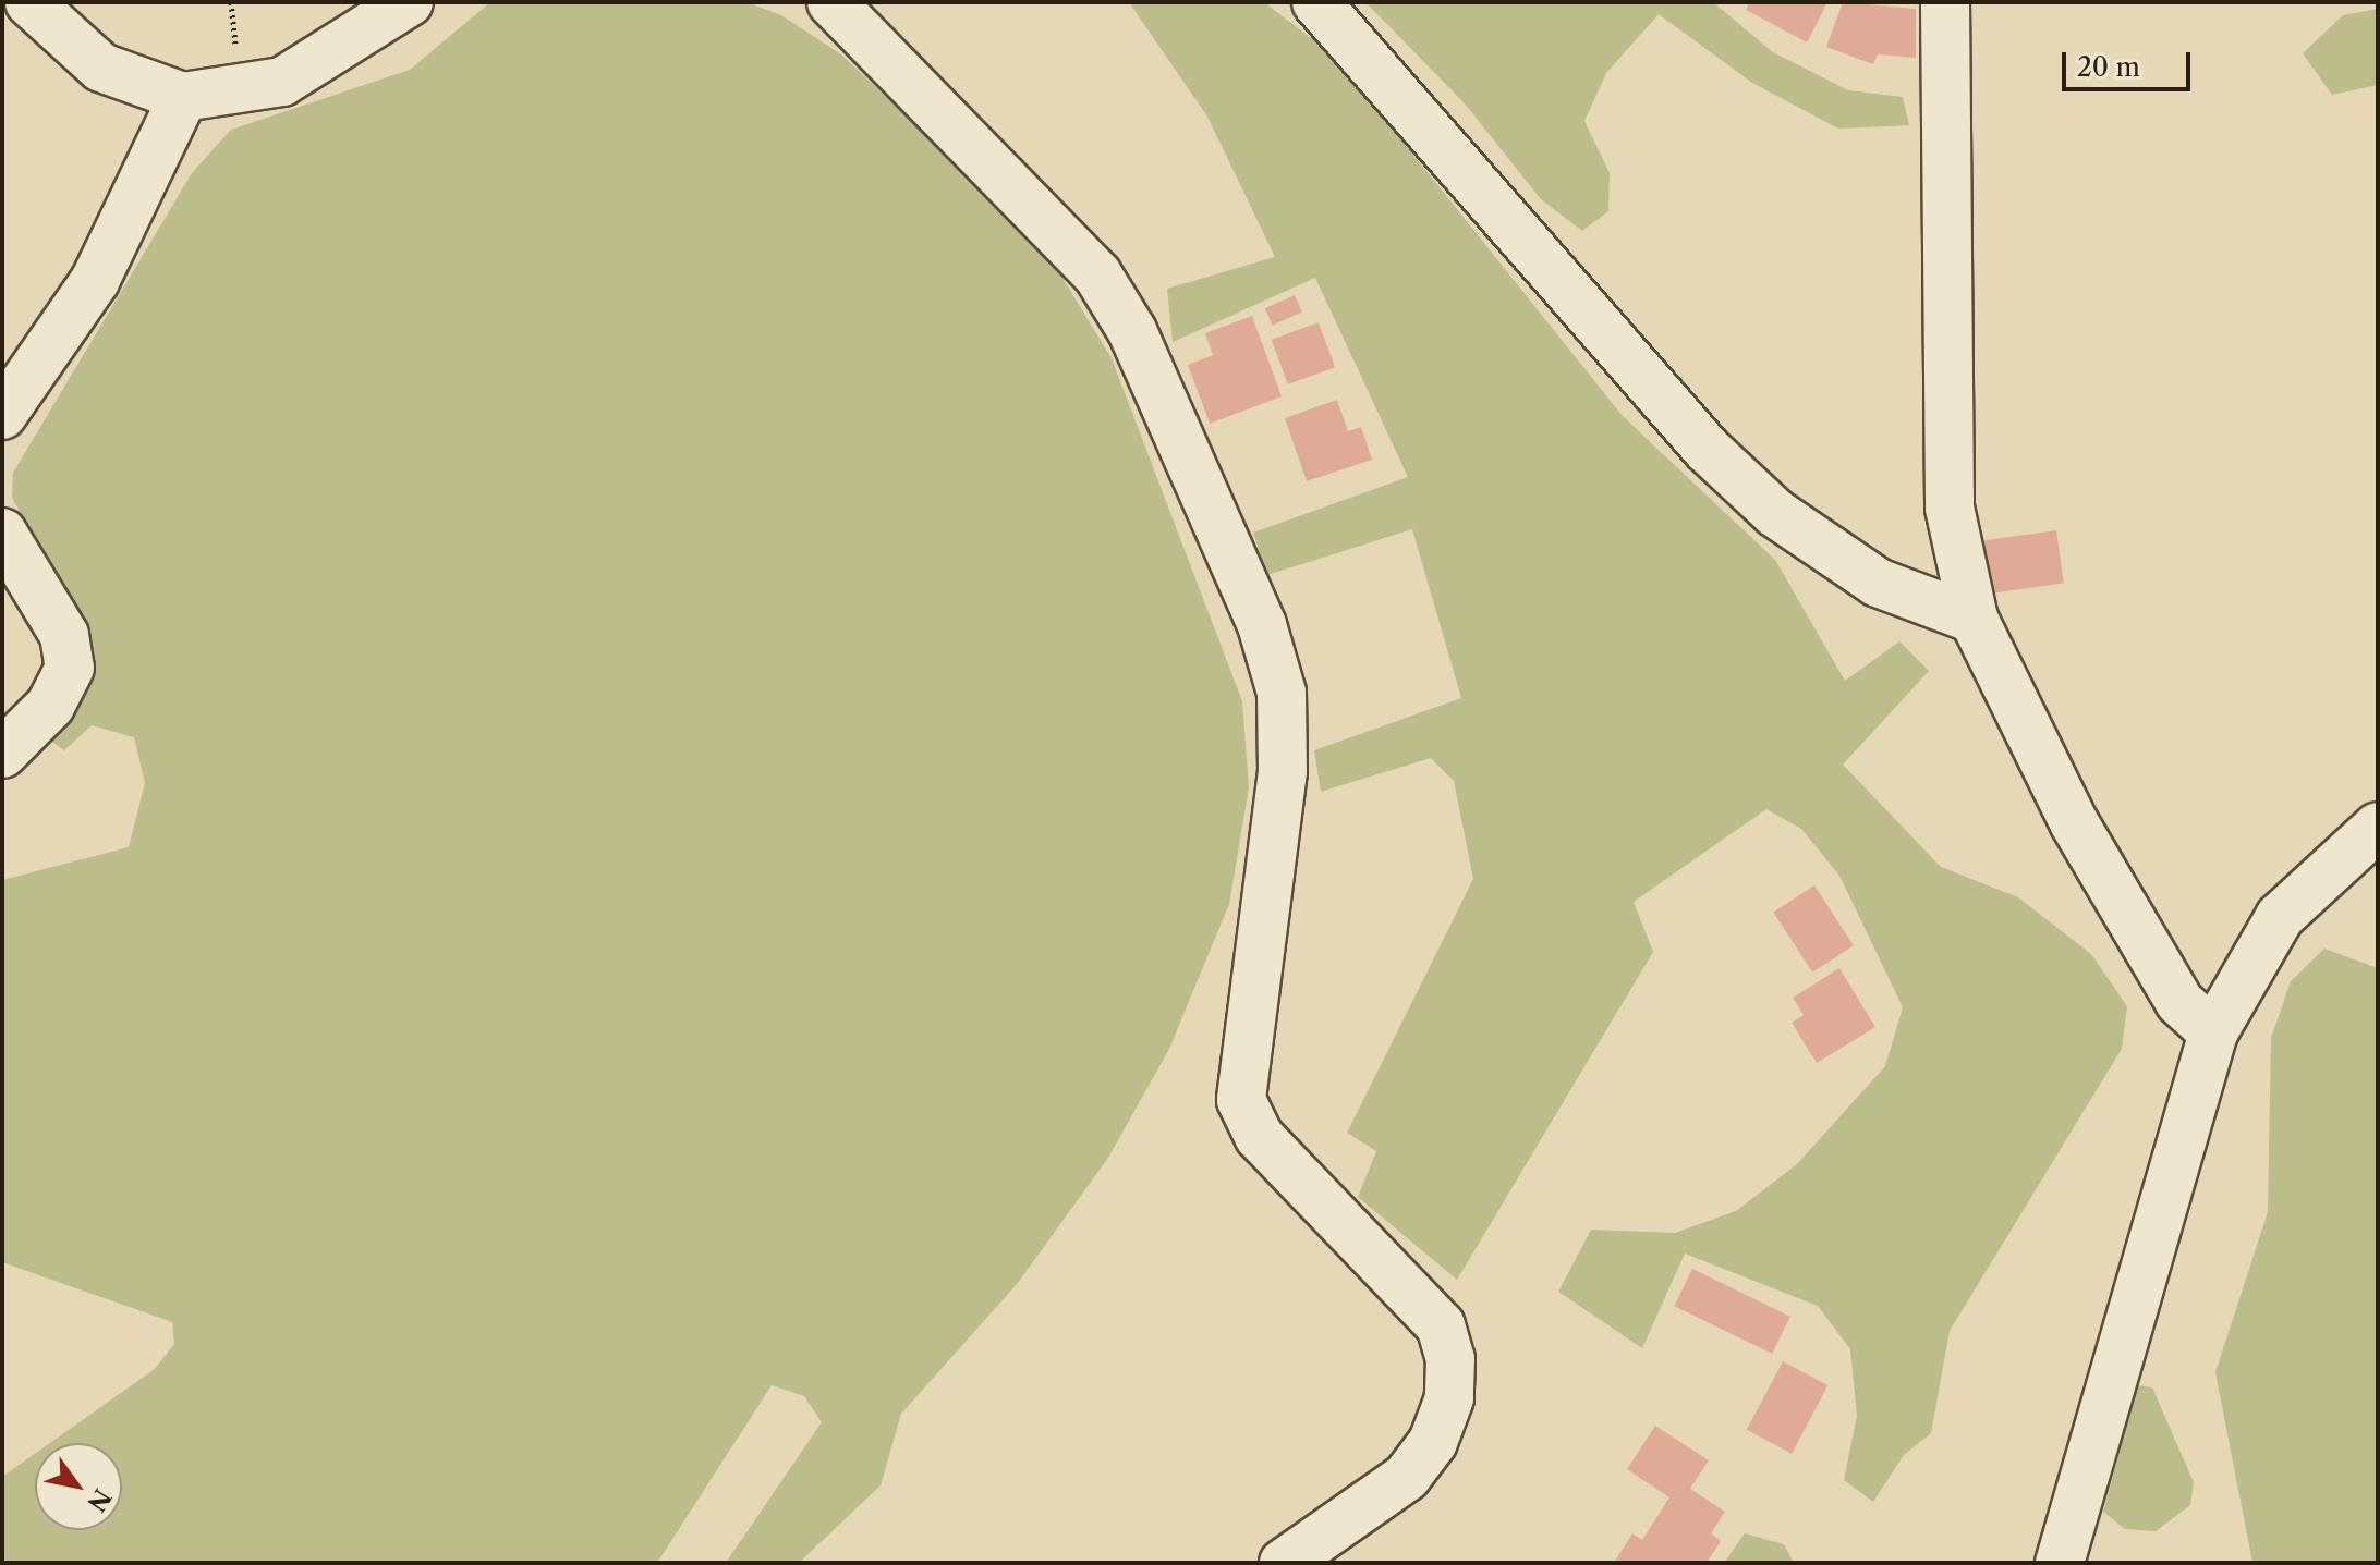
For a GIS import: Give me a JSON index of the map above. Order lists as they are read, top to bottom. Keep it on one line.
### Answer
{"scale_bar":"20 m","north":"bottom right"}
